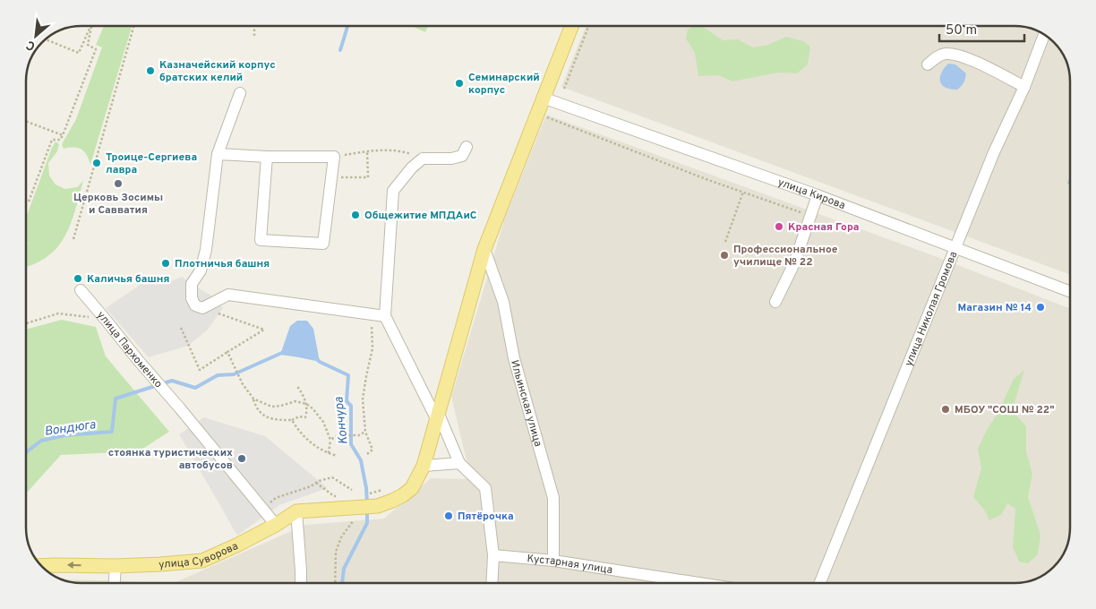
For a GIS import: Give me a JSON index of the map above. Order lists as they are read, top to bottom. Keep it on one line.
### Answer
{"streets":{"main road":["улица Суворова"],"street":["улица Кирова","улица Николая Громова","улица Пархоменко","Ильинская улица","Кустарная улица"]},"crossings":[["улица Кирова","улица Николая Громова"],["улица Пархоменко","улица Суворова"],["Ильинская улица","Кустарная улица"]],"water":["Кончура","Вондюга"],"places":["Казначейский корпус братских келий","Семинарский корпус","Троице-Сергиева лавра","Церковь Зосимы и Савватия","Общежитие МПДАиС","Красная Гора","Профессиональное училище № 22","Плотничья башня","Каличья башня","Магазин № 14","МБОУ \"СОШ № 22\"","стоянка туристических автобусов","Пятёрочка"],"scale_bar":"50 m","north":"bottom left"}
